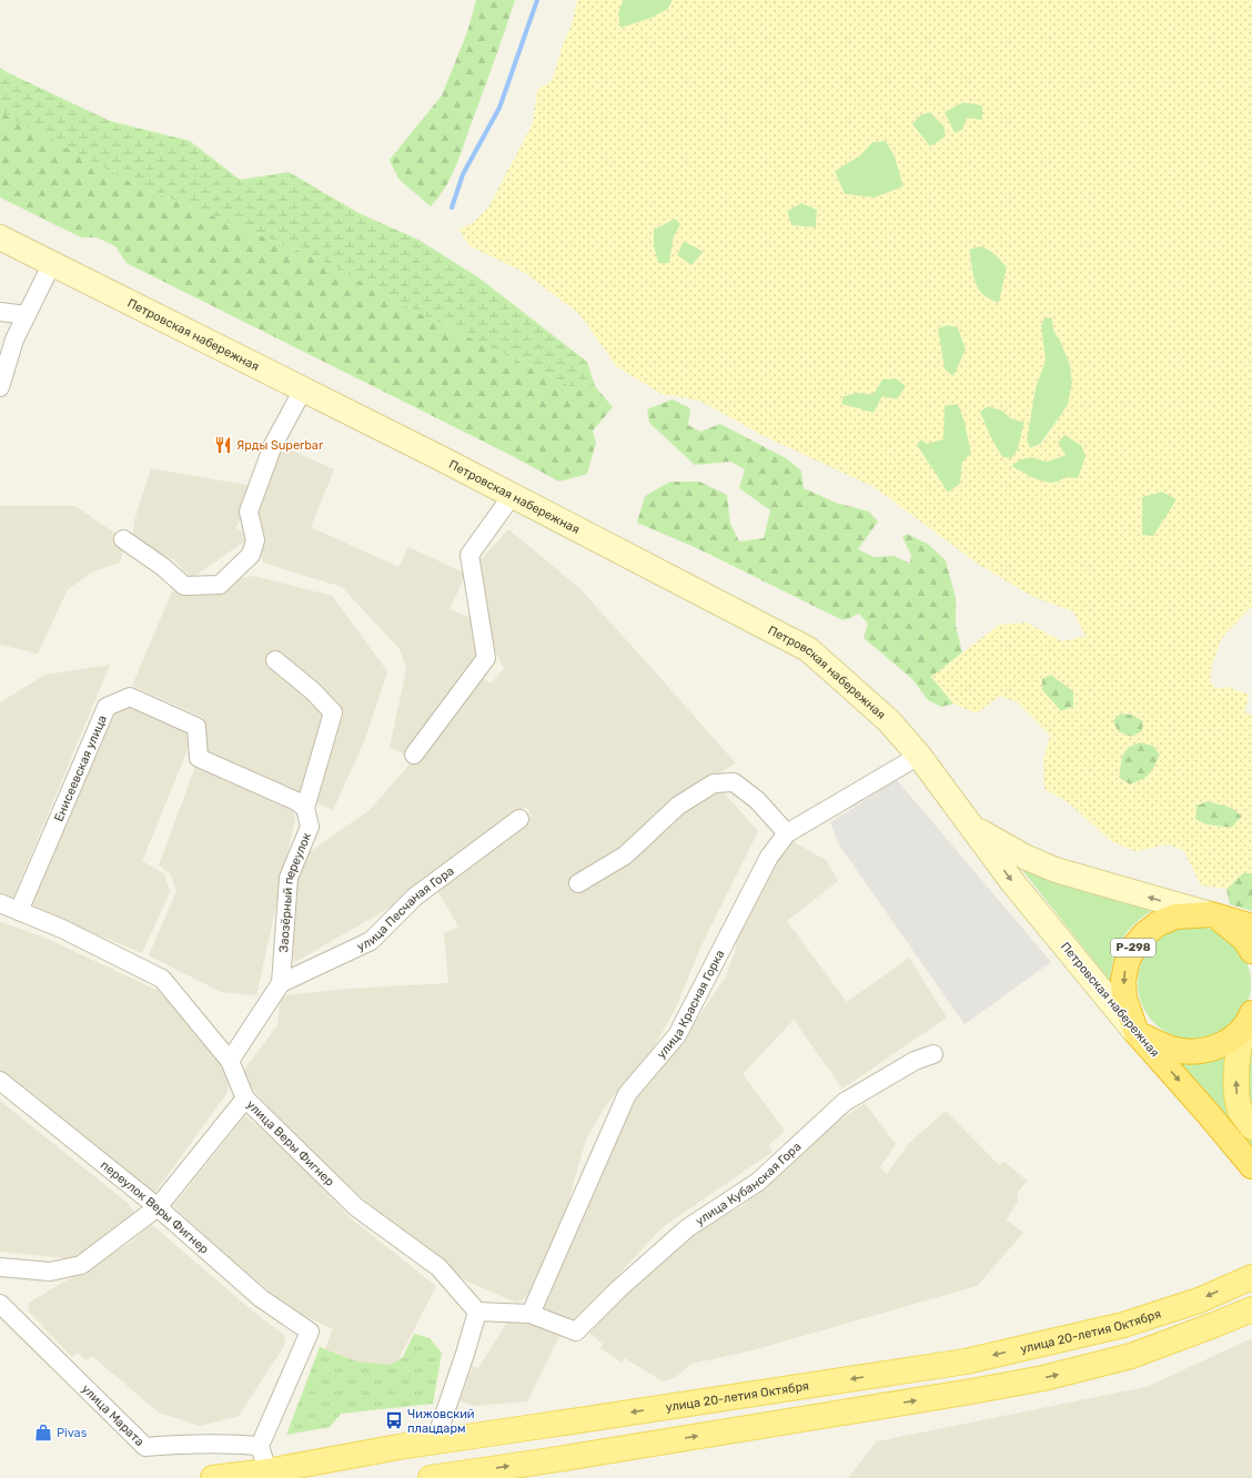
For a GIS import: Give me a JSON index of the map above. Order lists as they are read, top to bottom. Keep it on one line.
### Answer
{"streets":{"highway":["Петровская набережная","Р-298"],"main road":["улица 20-летия Октября"],"street":["Енисеевская улица","Заозёрный переулок","улица Песчаная Гора","улица Красная Горка","улица Веры Фигнер","улица Кубанская Гора","переулок Веры Фигнер","улица Марата"]},"crossings":[["Петровская набережная","Р-298"],["Петровская набережная","улица Красная Горка"],["Енисеевская улица","Заозёрный переулок"],["Енисеевская улица","улица Веры Фигнер"],["Заозёрный переулок","улица Песчаная Гора"],["Заозёрный переулок","улица Веры Фигнер"],["улица Красная Горка","улица Кубанская Гора"],["переулок Веры Фигнер","улица Марата"]],"places":{"restaurant":["Ярды Superbar"],"bus stop":["Чижовский плацдарм"],"shop":["Pivas"]}}
